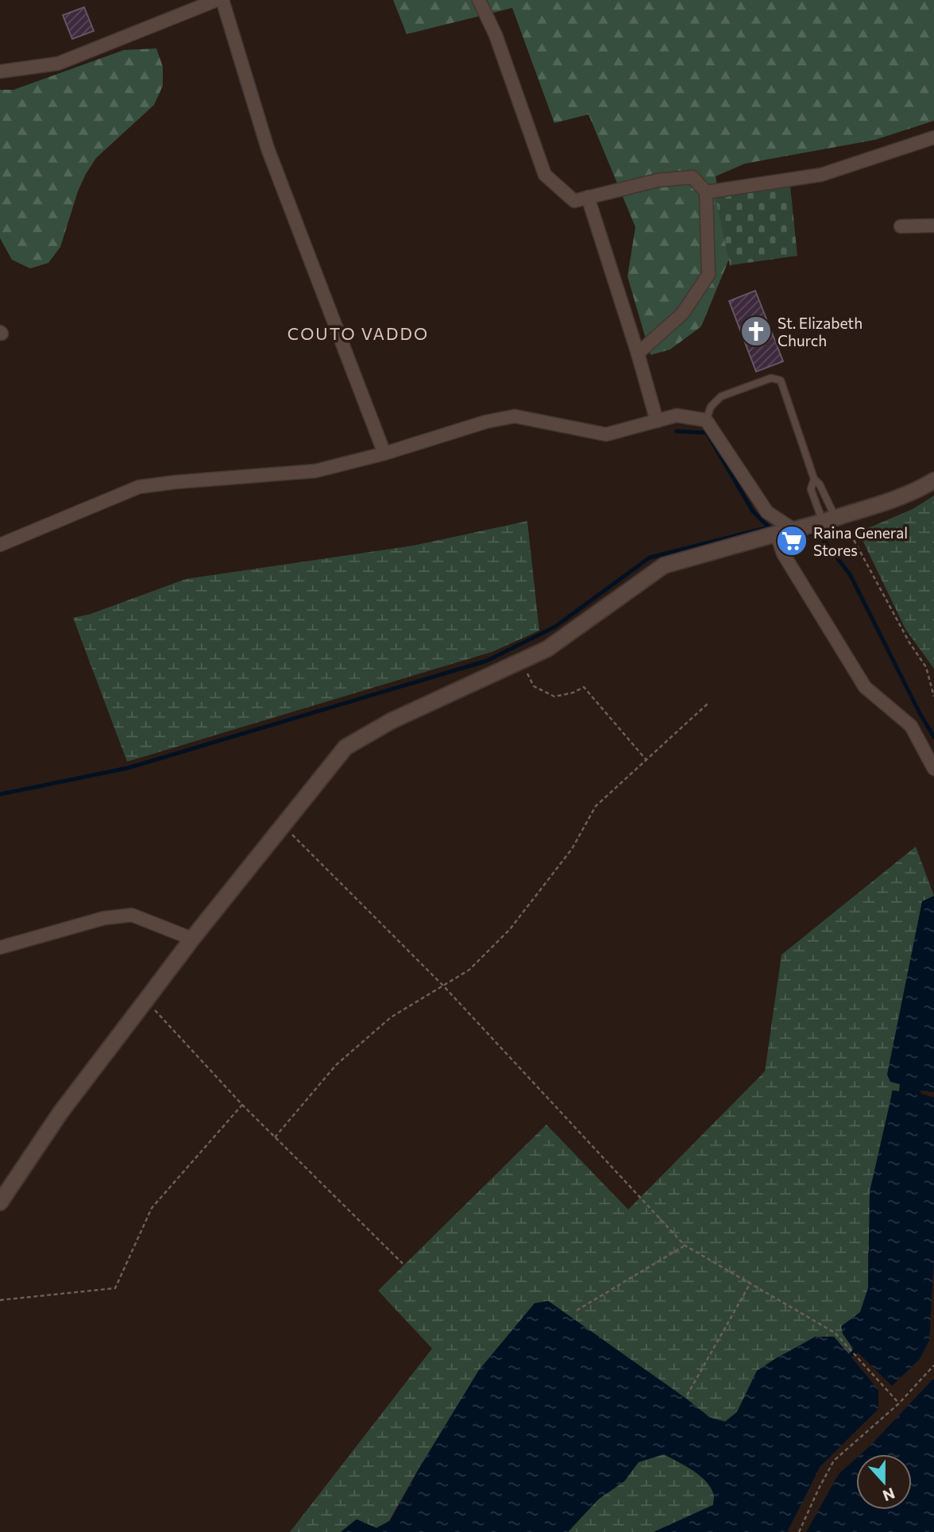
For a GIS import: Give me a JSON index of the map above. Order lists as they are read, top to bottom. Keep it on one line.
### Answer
{"districts":["COUTO VADDO"],"places":{"church":["St. Elizabeth Church"],"supermarket":["Raina General Stores"]},"north":"bottom"}
